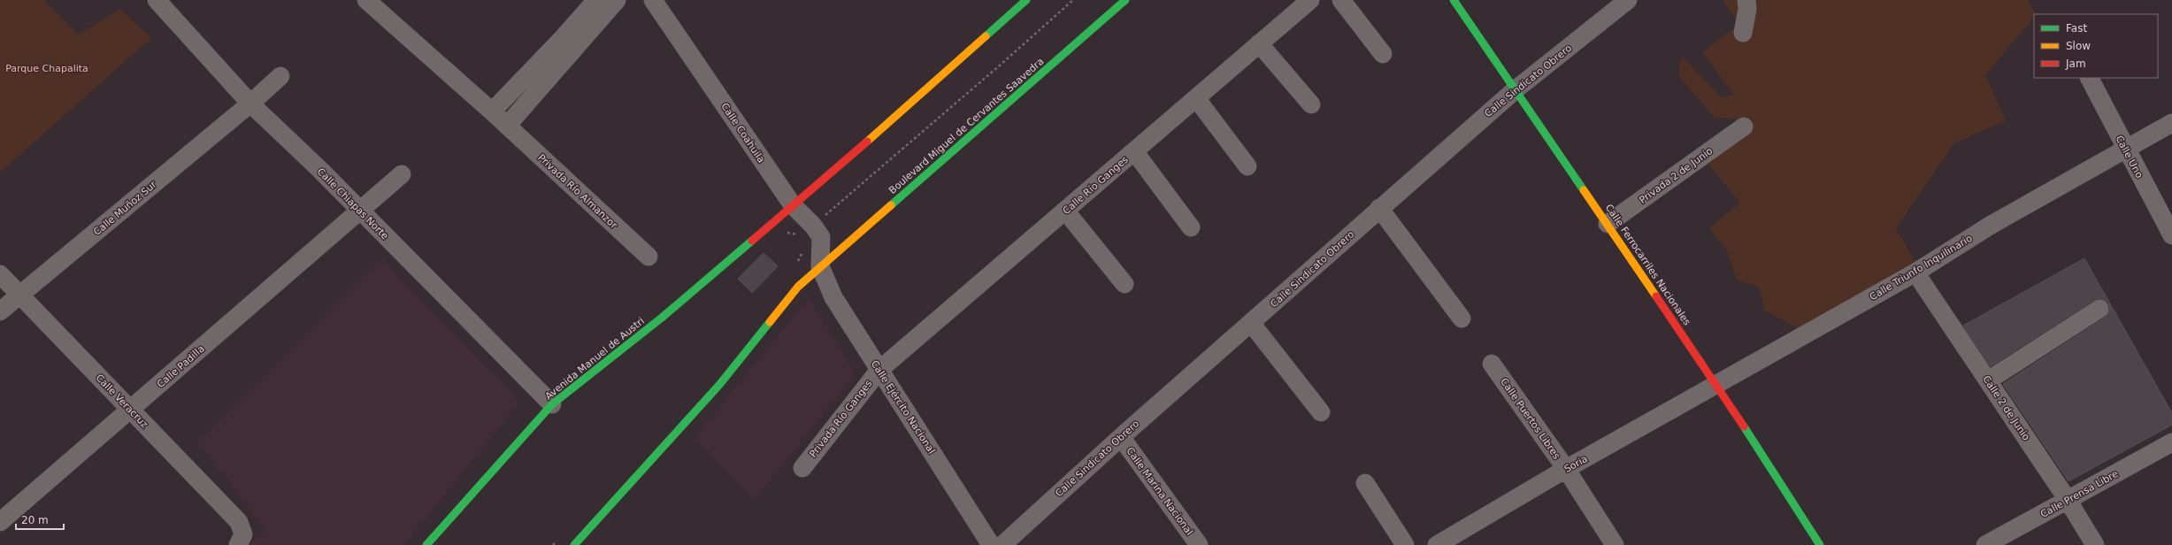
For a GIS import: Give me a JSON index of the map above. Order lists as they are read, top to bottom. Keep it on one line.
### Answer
{"streets":{"main road":["Boulevard Miguel de Cervantes Saavedra","Calle Ferrocarriles Nacionales","Avenida Manuel de Austri"],"street":["Calle Sindicato Obrero","Calle Coahuila","Calle Uno","Privada 2 de Junio","Calle Río Ganges","Privada Río Almanzor","Calle Chiapas Norte","Calle Muñoz Sur","Calle Triunfo Inquilinario","Calle Padilla","Calle Veracruz","Calle Ejército Nacional","Calle 2 de Junio","Privada Río Ganges","Calle Puertos Libres","Soria","Calle Marina Nacional","Calle Prensa Libre"]},"crossings":[["Calle Sindicato Obrero","Calle Ferrocarriles Nacionales"],["Calle Sindicato Obrero","Calle Marina Nacional"],["Boulevard Miguel de Cervantes Saavedra","Calle Coahuila"],["Boulevard Miguel de Cervantes Saavedra","Calle Ejército Nacional"],["Calle Coahuila","Avenida Manuel de Austri"],["Calle Coahuila","Calle Ejército Nacional"],["Calle Uno","Calle Triunfo Inquilinario"],["Privada 2 de Junio","Calle Ferrocarriles Nacionales"],["Calle Río Ganges","Calle Ejército Nacional"],["Calle Río Ganges","Privada Río Ganges"],["Calle Chiapas Norte","Calle Muñoz Sur"],["Calle Chiapas Norte","Avenida Manuel de Austri"],["Calle Chiapas Norte","Calle Padilla"],["Calle Muñoz Sur","Calle Veracruz"],["Calle Ferrocarriles Nacionales","Calle Triunfo Inquilinario"],["Calle Ferrocarriles Nacionales","Soria"],["Calle Triunfo Inquilinario","Calle 2 de Junio"],["Calle Triunfo Inquilinario","Soria"],["Calle Padilla","Calle Veracruz"],["Calle Ejército Nacional","Privada Río Ganges"],["Calle 2 de Junio","Calle Prensa Libre"],["Calle Puertos Libres","Soria"]],"parks":["Parque Chapalita"],"legend":["Fast","Slow","Jam"],"scale_bar":"20 m"}
